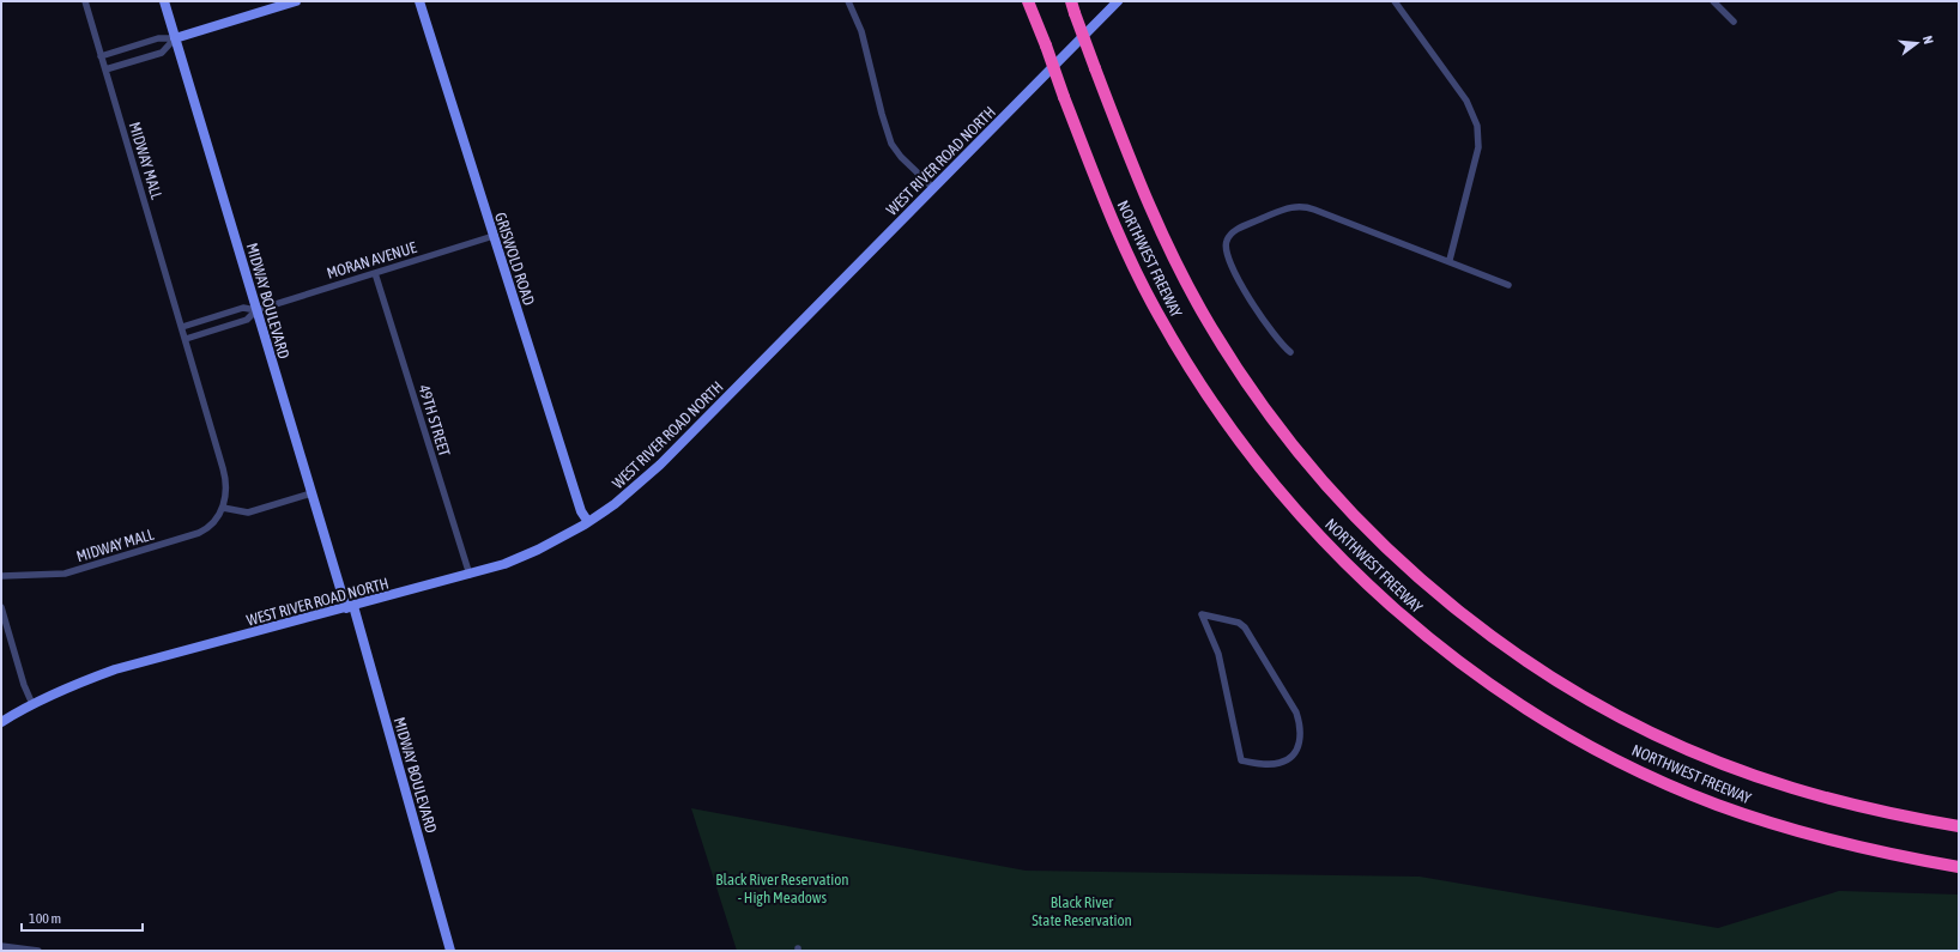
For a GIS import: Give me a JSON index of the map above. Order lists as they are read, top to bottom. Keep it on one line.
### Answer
{"streets":{"highway":["NORTHWEST FREEWAY"],"street":["MIDWAY MALL","WEST RIVER ROAD NORTH","GRISWOLD ROAD","MORAN AVENUE","MIDWAY BOULEVARD","49TH STREET"]},"crossings":[["MIDWAY MALL","MORAN AVENUE"],["WEST RIVER ROAD NORTH","GRISWOLD ROAD"],["WEST RIVER ROAD NORTH","MIDWAY BOULEVARD"],["WEST RIVER ROAD NORTH","49TH STREET"],["GRISWOLD ROAD","MORAN AVENUE"],["MORAN AVENUE","MIDWAY BOULEVARD"],["MORAN AVENUE","49TH STREET"]],"parks":["Black River Reservation - High Meadows","Black River State Reservation"],"scale_bar":"100 m","north":"right"}
